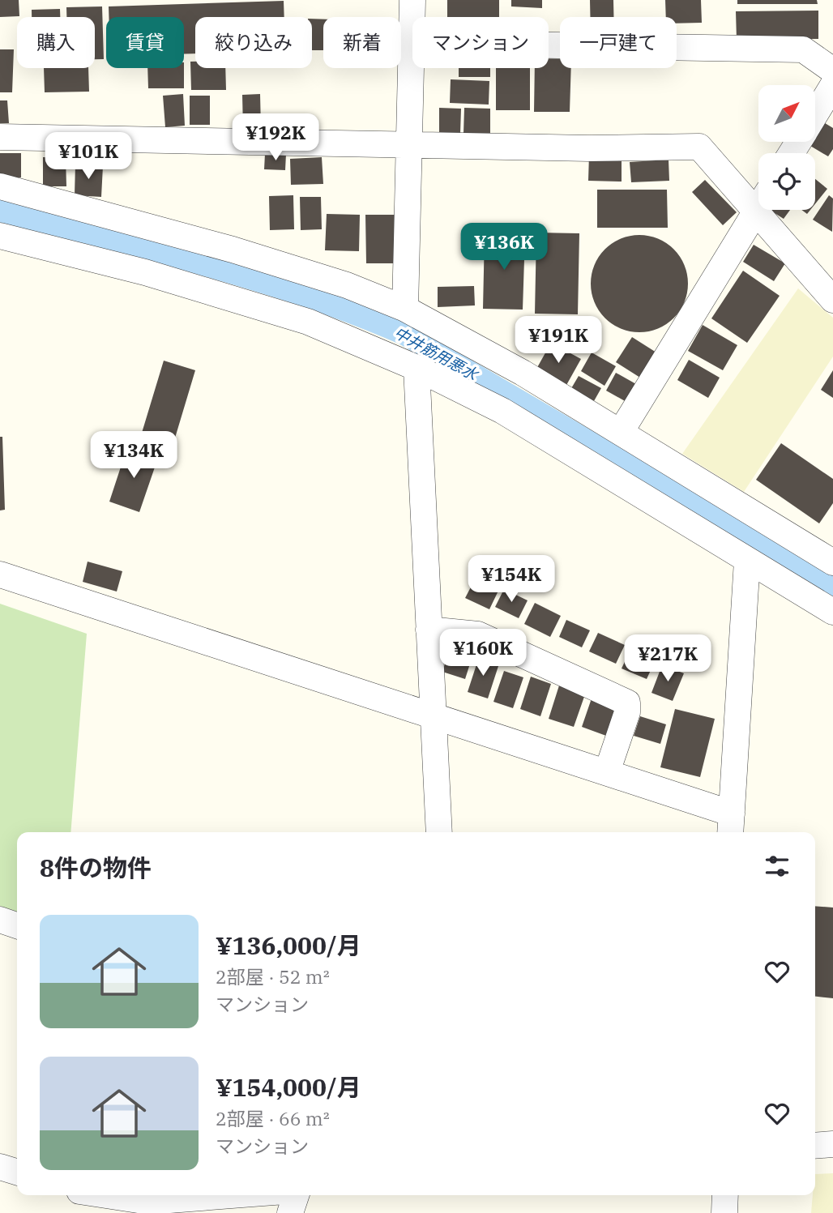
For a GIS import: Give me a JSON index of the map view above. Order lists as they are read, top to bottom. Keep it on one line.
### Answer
{"water":["中井筋用悪水"],"north":"top right","page":{"chip":["購入","賃貸","絞り込み","新着","マンション","一戸建て"],"price":["¥192K","¥101K","¥136K","¥191K","¥134K","¥154K","¥160K","¥217K"],"heading":"8件の物件","list":[{"name":"¥136,000/月","note":"2部屋 · 52 m² · マンション"},{"name":"¥154,000/月","note":"2部屋 · 66 m² · マンション"}]}}
